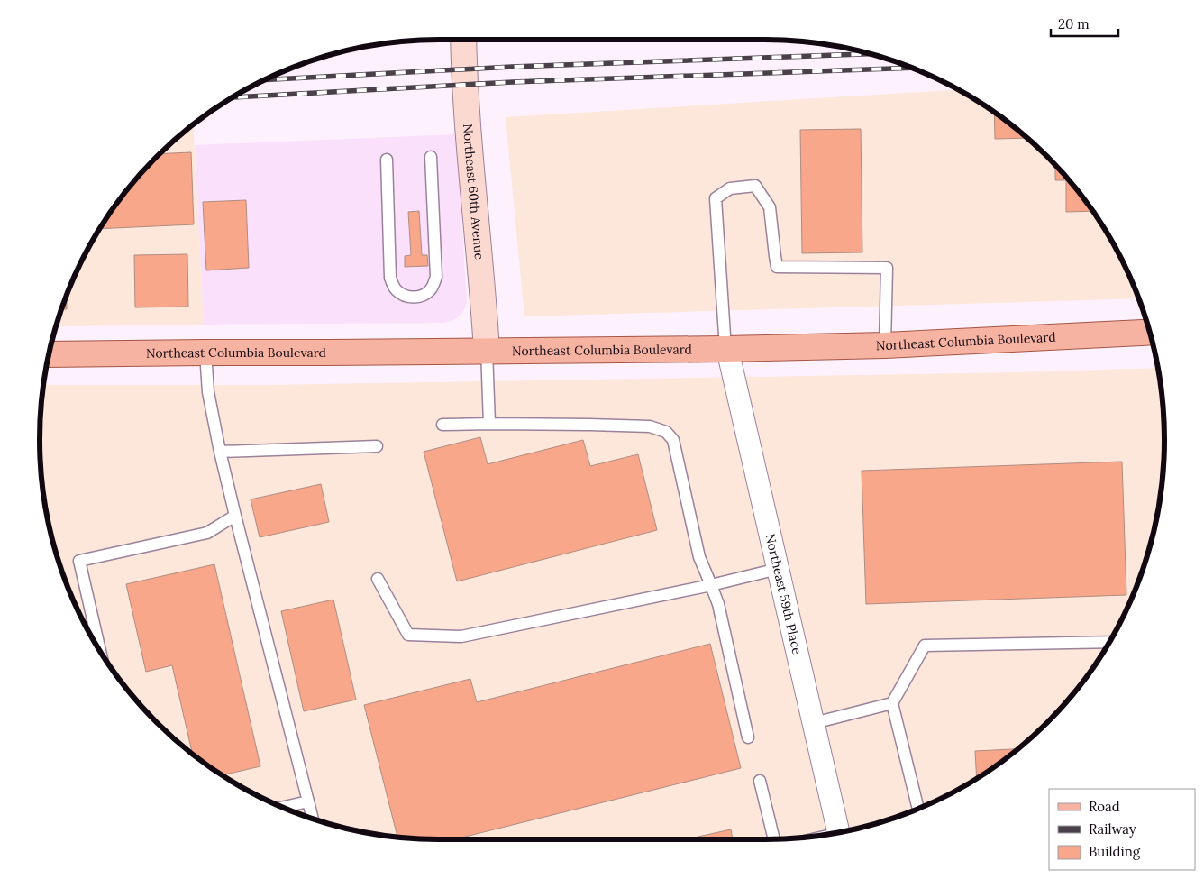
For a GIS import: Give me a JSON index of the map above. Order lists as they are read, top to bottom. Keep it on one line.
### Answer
{"streets":{"main road":["Northeast Columbia Boulevard"],"street":["Northeast 60th Avenue","Northeast 59th Place"]},"crossings":[["Northeast 60th Avenue","Northeast Columbia Boulevard"],["Northeast Columbia Boulevard","Northeast 59th Place"]],"legend":["Road","Railway","Building"],"scale_bar":"20 m"}
